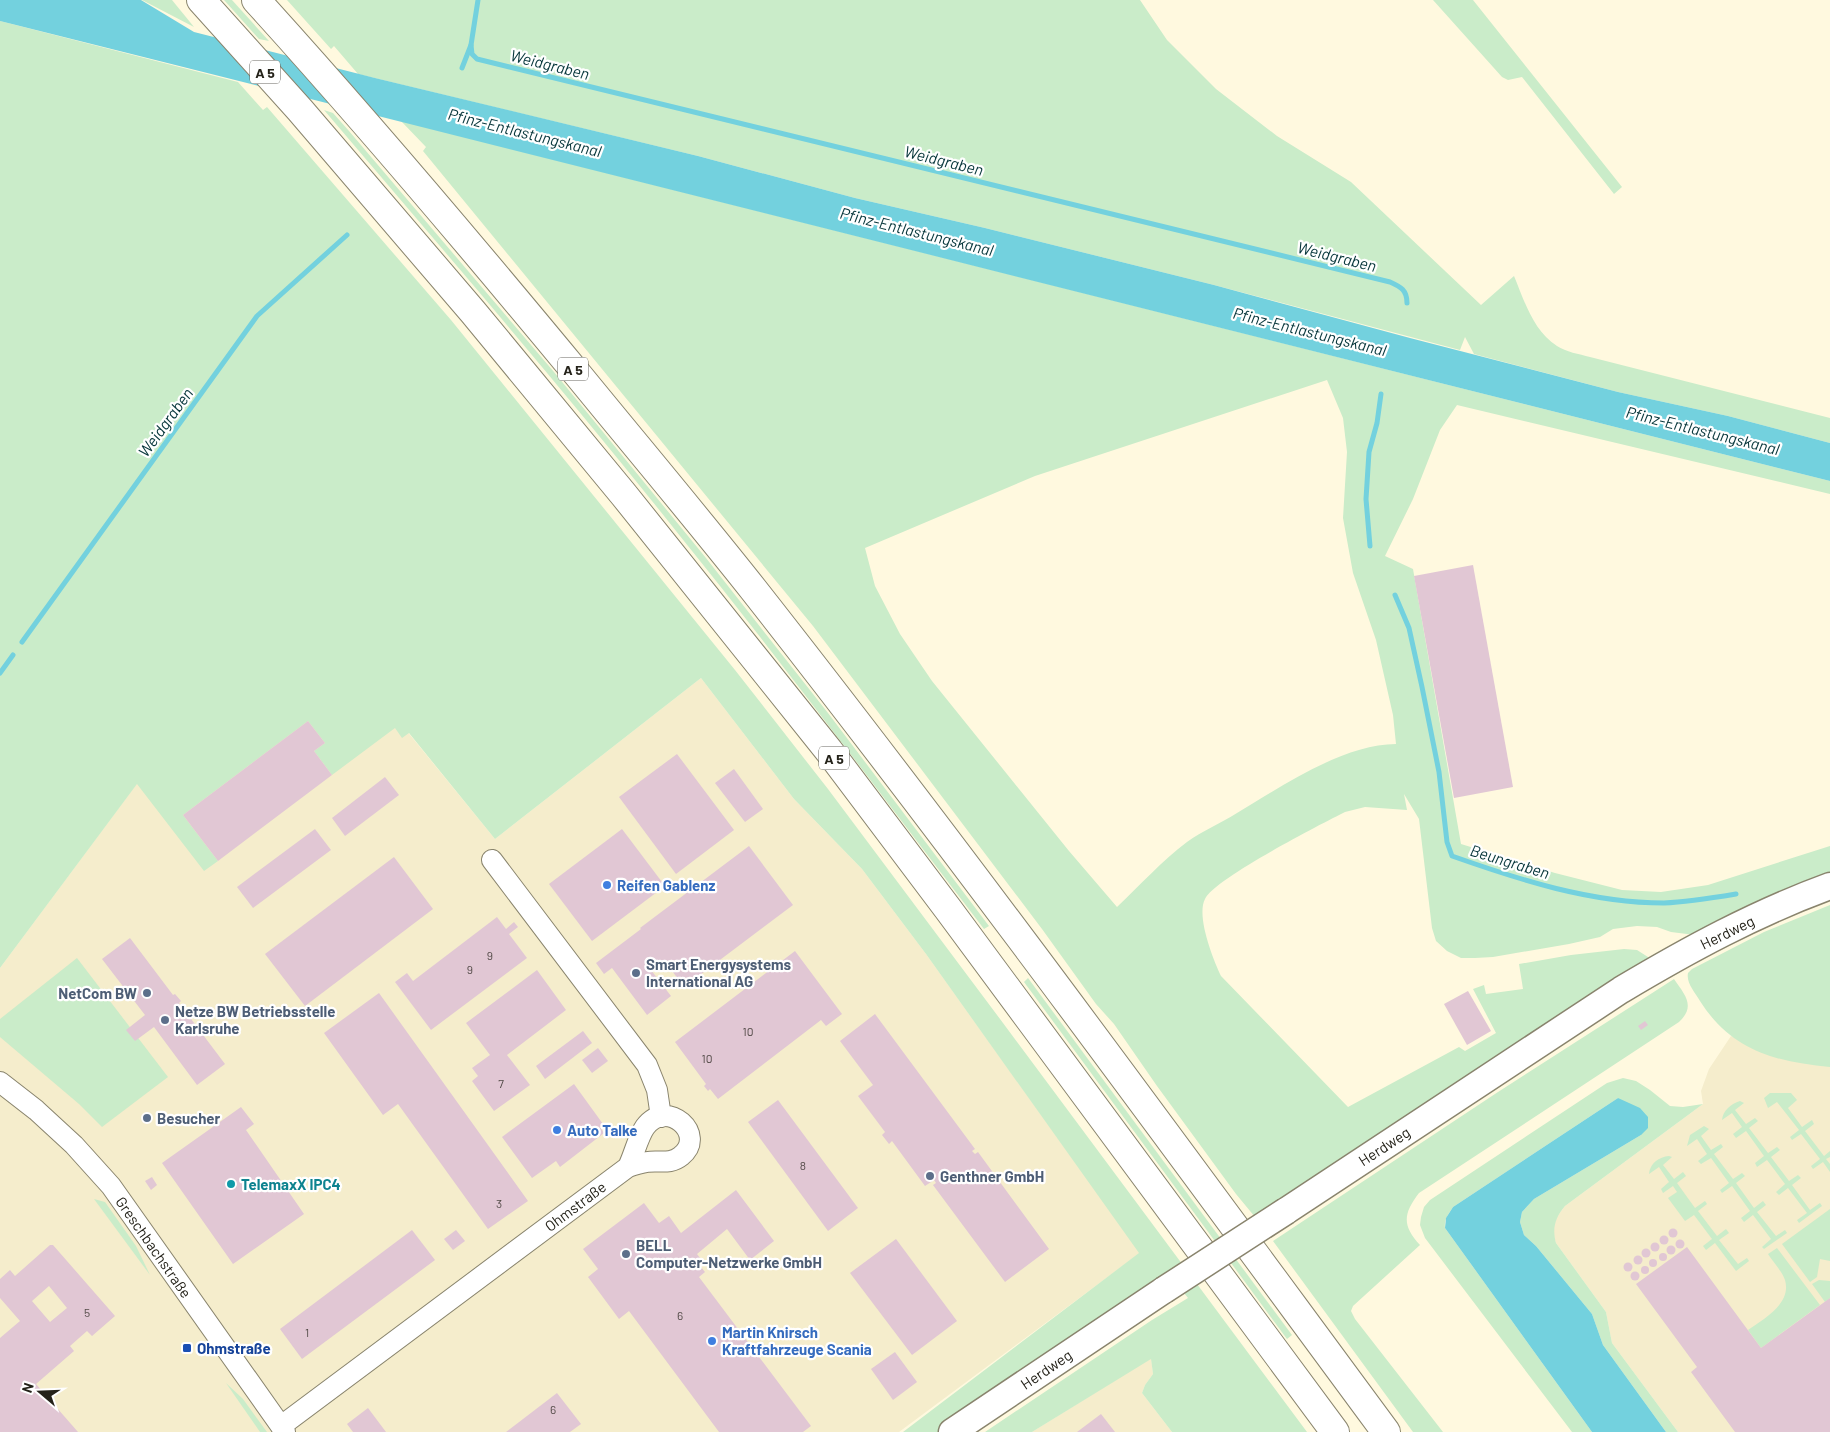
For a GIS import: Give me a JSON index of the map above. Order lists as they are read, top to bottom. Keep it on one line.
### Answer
{"streets":{"highway":["A 5"],"main road":["Herdweg"],"street":["Ohmstraße","Greschbachstraße"]},"crossings":[["Ohmstraße","Greschbachstraße"]],"water":["Weidgraben","Pfinz-Entlastungskanal","Beungraben"],"places":{"other":["Reifen Gablenz","Smart Energysystems International AG","NetCom BW","Netze BW Betriebsstelle Karlsruhe","Besucher","Auto Talke","Genthner GmbH","TelemaxX IPC4","BELL Computer-Netzwerke GmbH","Martin Knirsch Kraftfahrzeuge Scania"],"transit":["Ohmstraße"]},"house_numbers":["9","9","10","10","7","8","3","5","6","1","6"],"north":"left"}
